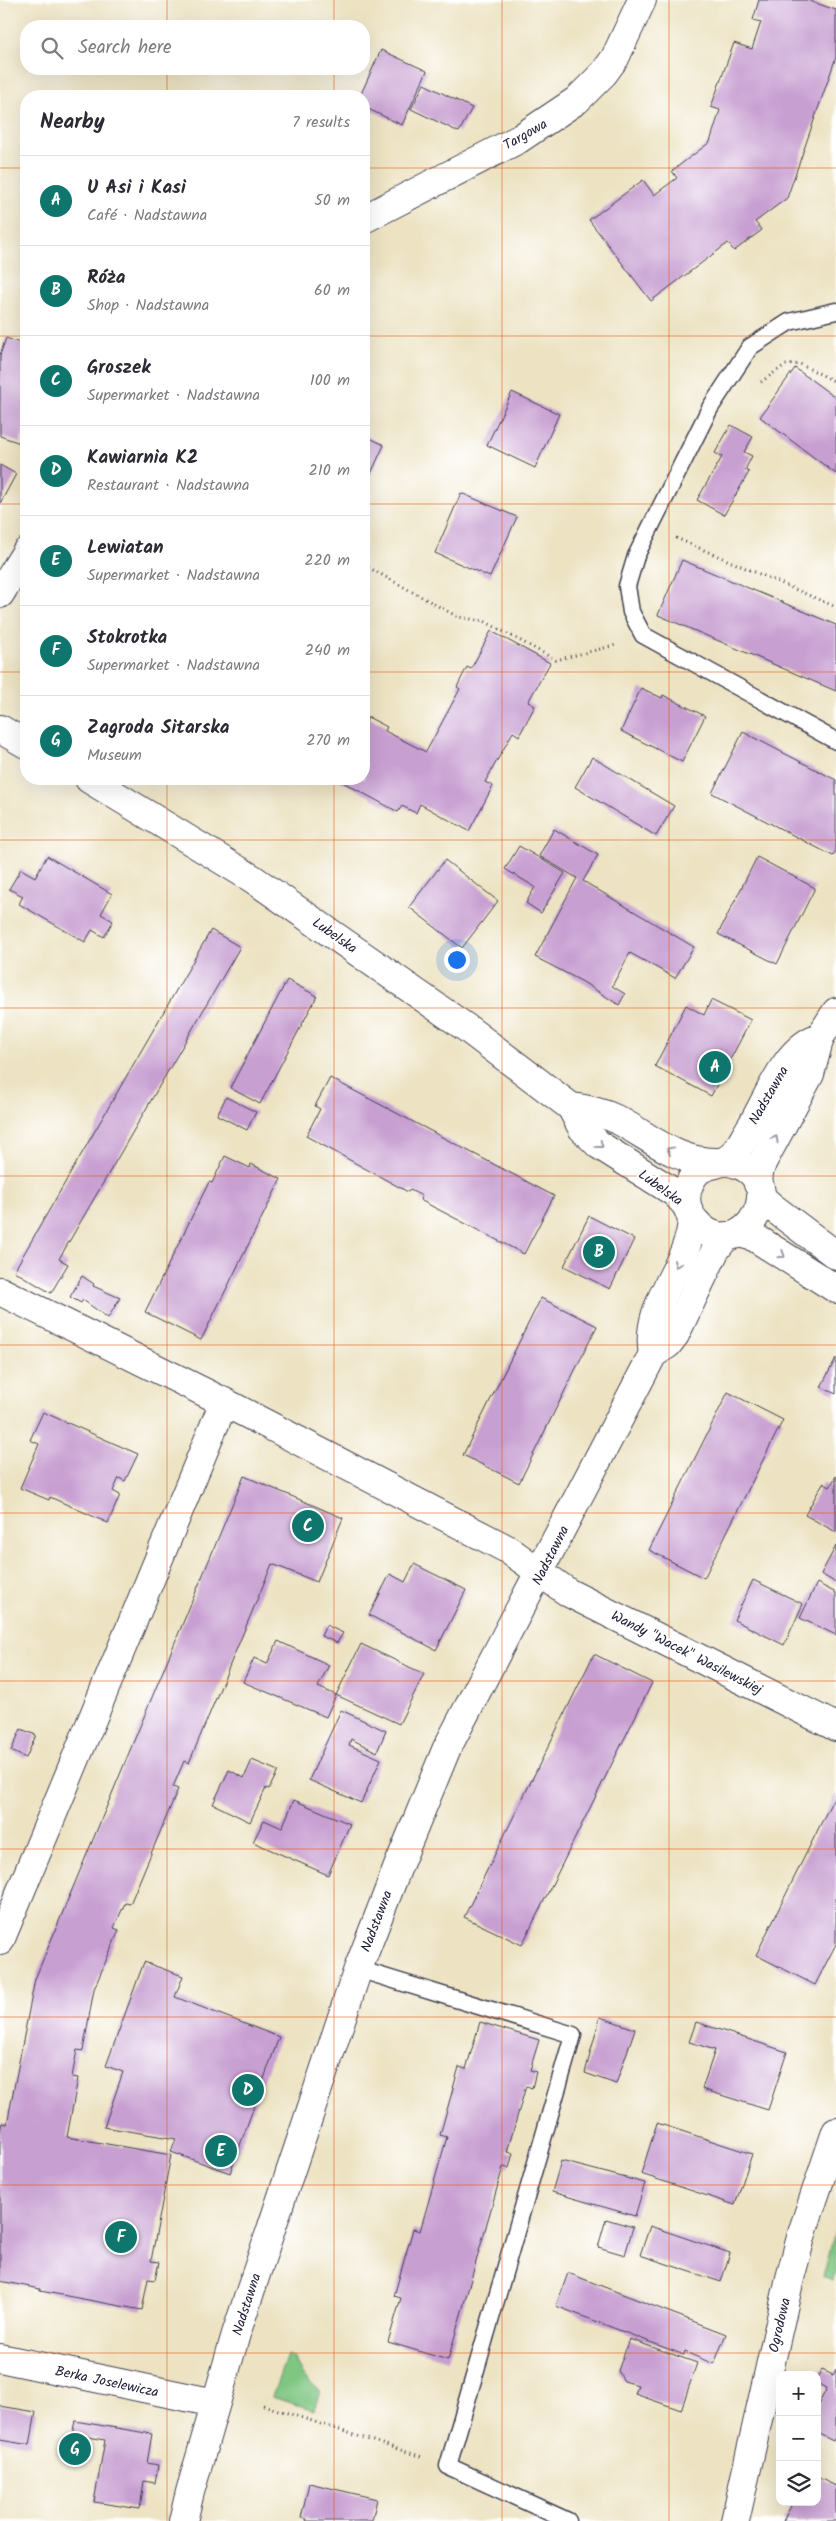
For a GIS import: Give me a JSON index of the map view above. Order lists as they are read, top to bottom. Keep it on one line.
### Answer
{"streets":{"street":["Targowa","Lubelska","Nadstawna","Wandy \"Wacek\" Wasilewskiej","Ogrodowa","Berka Joselewicza"]},"crossings":[["Lubelska","Nadstawna"],["Nadstawna","Wandy \"Wacek\" Wasilewskiej"],["Nadstawna","Berka Joselewicza"]],"page":{"search":"Search here","heading":["Nearby","7 results"],"list":[{"mark":"A","name":"U Asi i Kasi","note":"Café · Nadstawna","value":"50 m"},{"mark":"B","name":"Róża","note":"Shop · Nadstawna","value":"60 m"},{"mark":"C","name":"Groszek","note":"Supermarket · Nadstawna","value":"100 m"},{"mark":"D","name":"Kawiarnia K2","note":"Restaurant · Nadstawna","value":"210 m"},{"mark":"E","name":"Lewiatan","note":"Supermarket · Nadstawna","value":"220 m"},{"mark":"F","name":"Stokrotka","note":"Supermarket · Nadstawna","value":"240 m"},{"mark":"G","name":"Zagroda Sitarska","note":"Museum","value":"270 m"}],"pins":["A","B","C","D","E","F","G"],"map_buttons":["+","−"]}}
